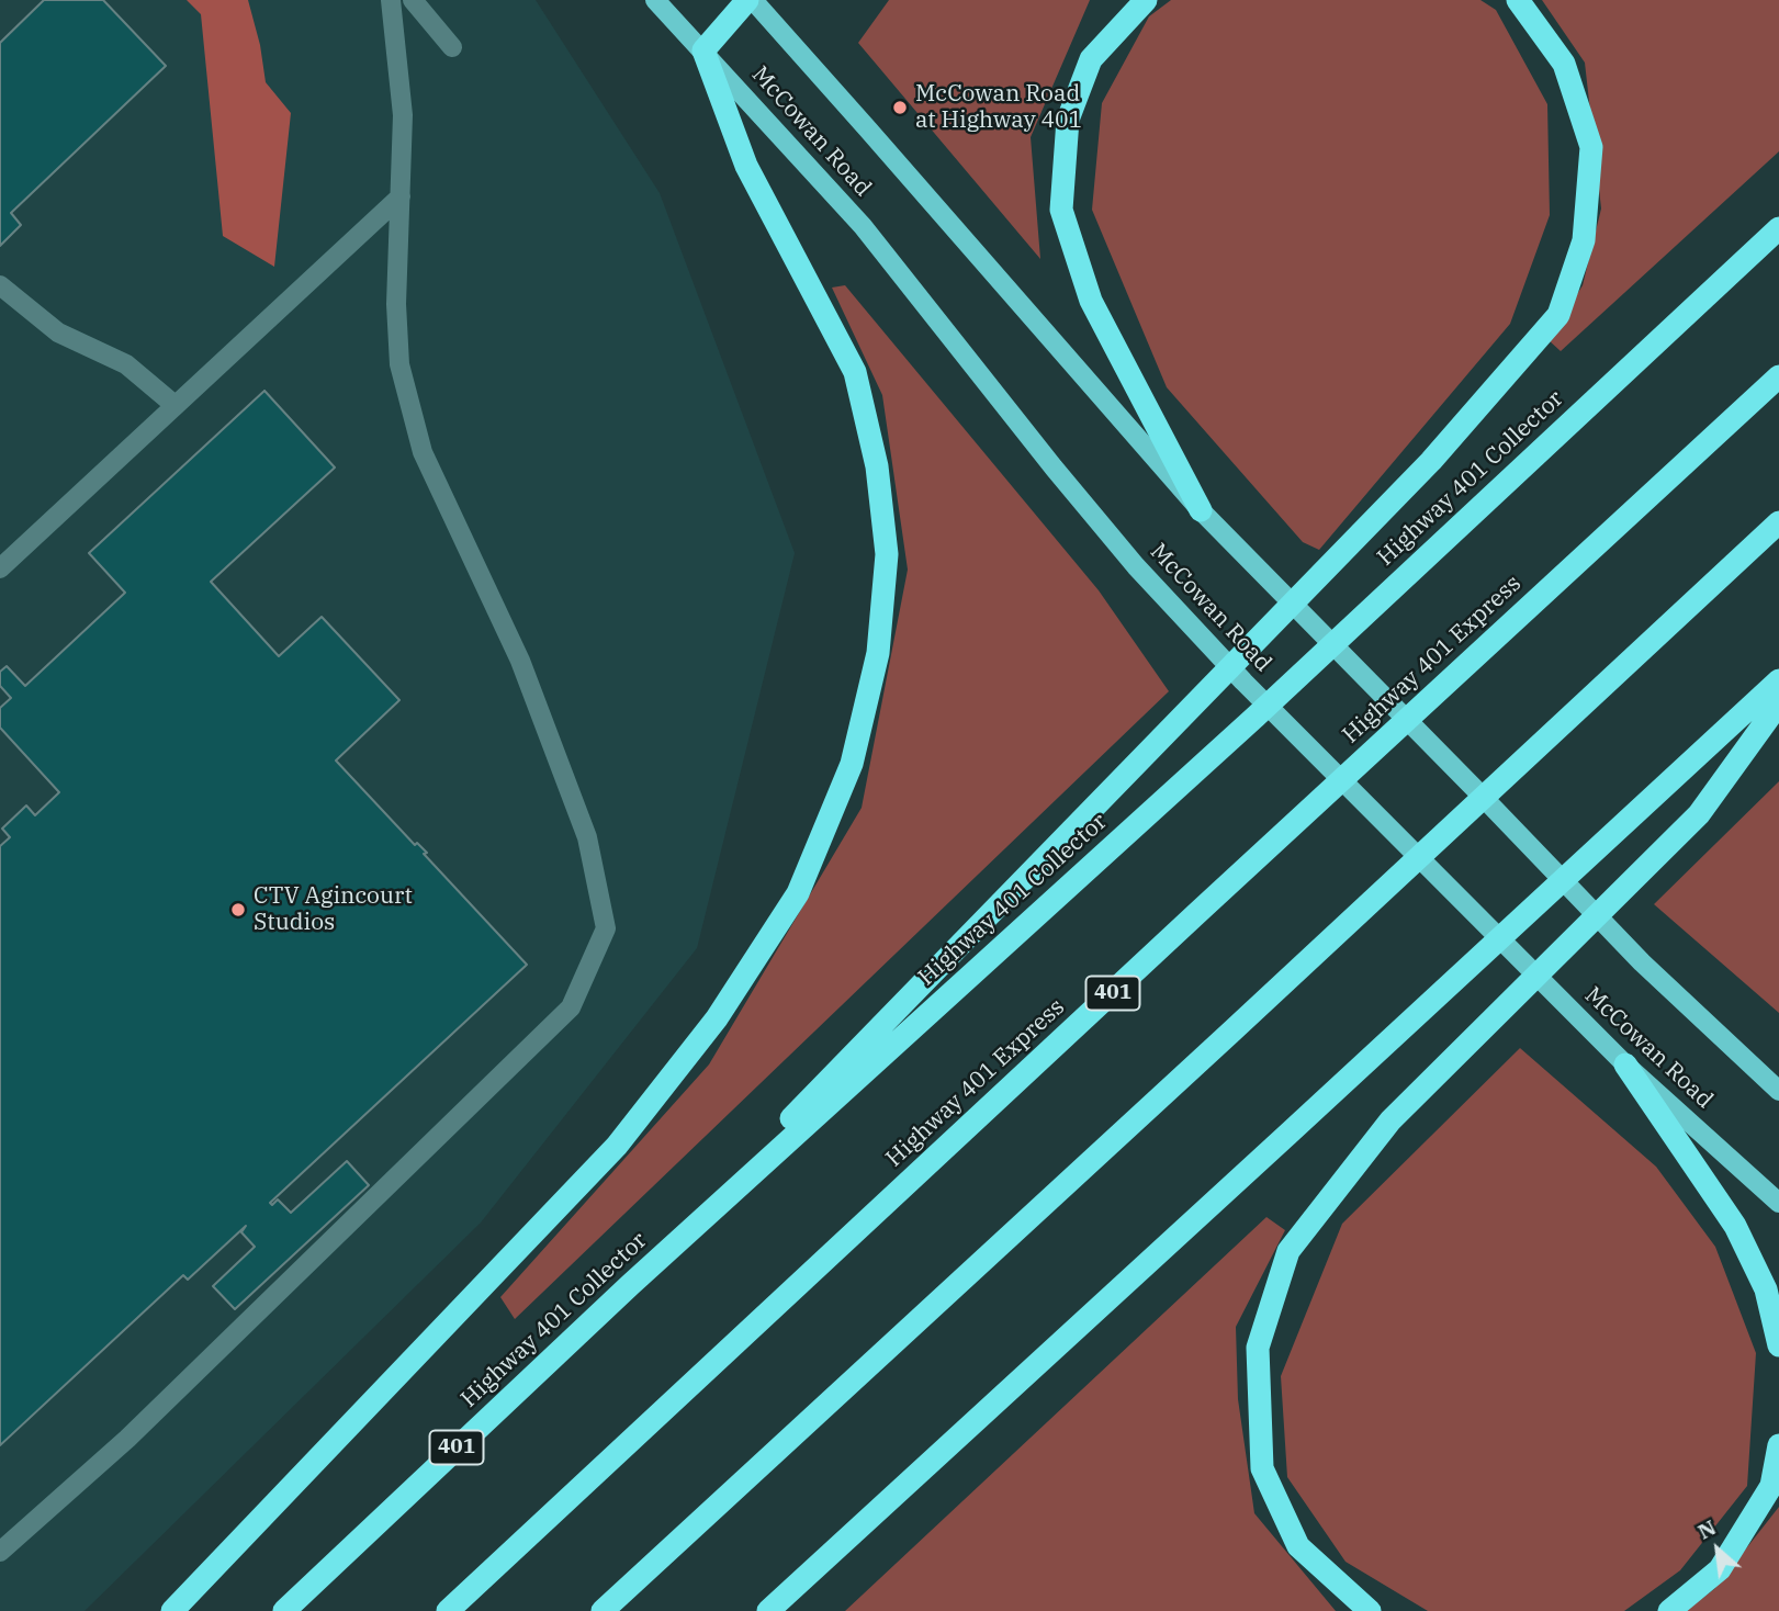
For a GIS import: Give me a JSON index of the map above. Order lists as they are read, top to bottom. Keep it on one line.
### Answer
{"streets":{"highway":["Highway 401 Collector","Highway 401 Express","401"],"main road":["McCowan Road"]},"places":["McCowan Road at Highway 401","CTV Agincourt Studios"],"north":"top left"}
